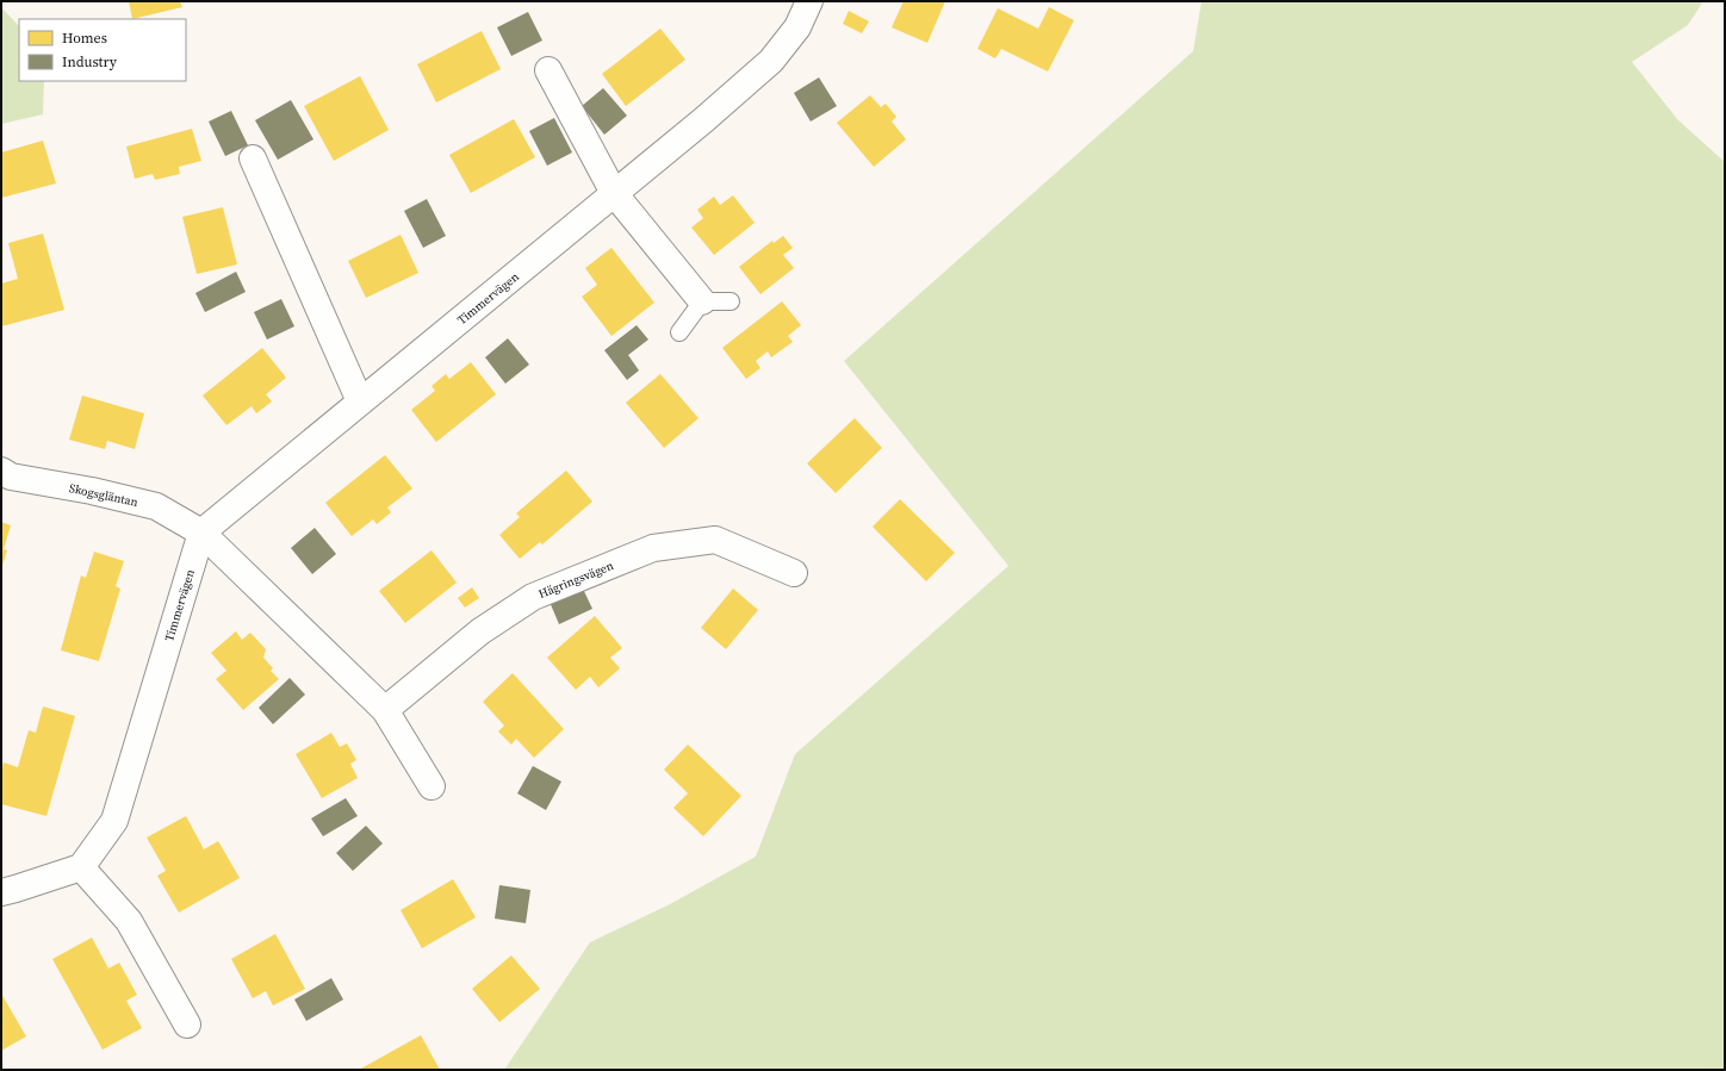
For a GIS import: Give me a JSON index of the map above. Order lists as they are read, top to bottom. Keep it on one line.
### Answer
{"streets":{"street":["Timmervägen","Skogsgläntan","Hägringsvägen"]},"crossings":[["Timmervägen","Skogsgläntan"]],"legend":["Homes","Industry"]}
